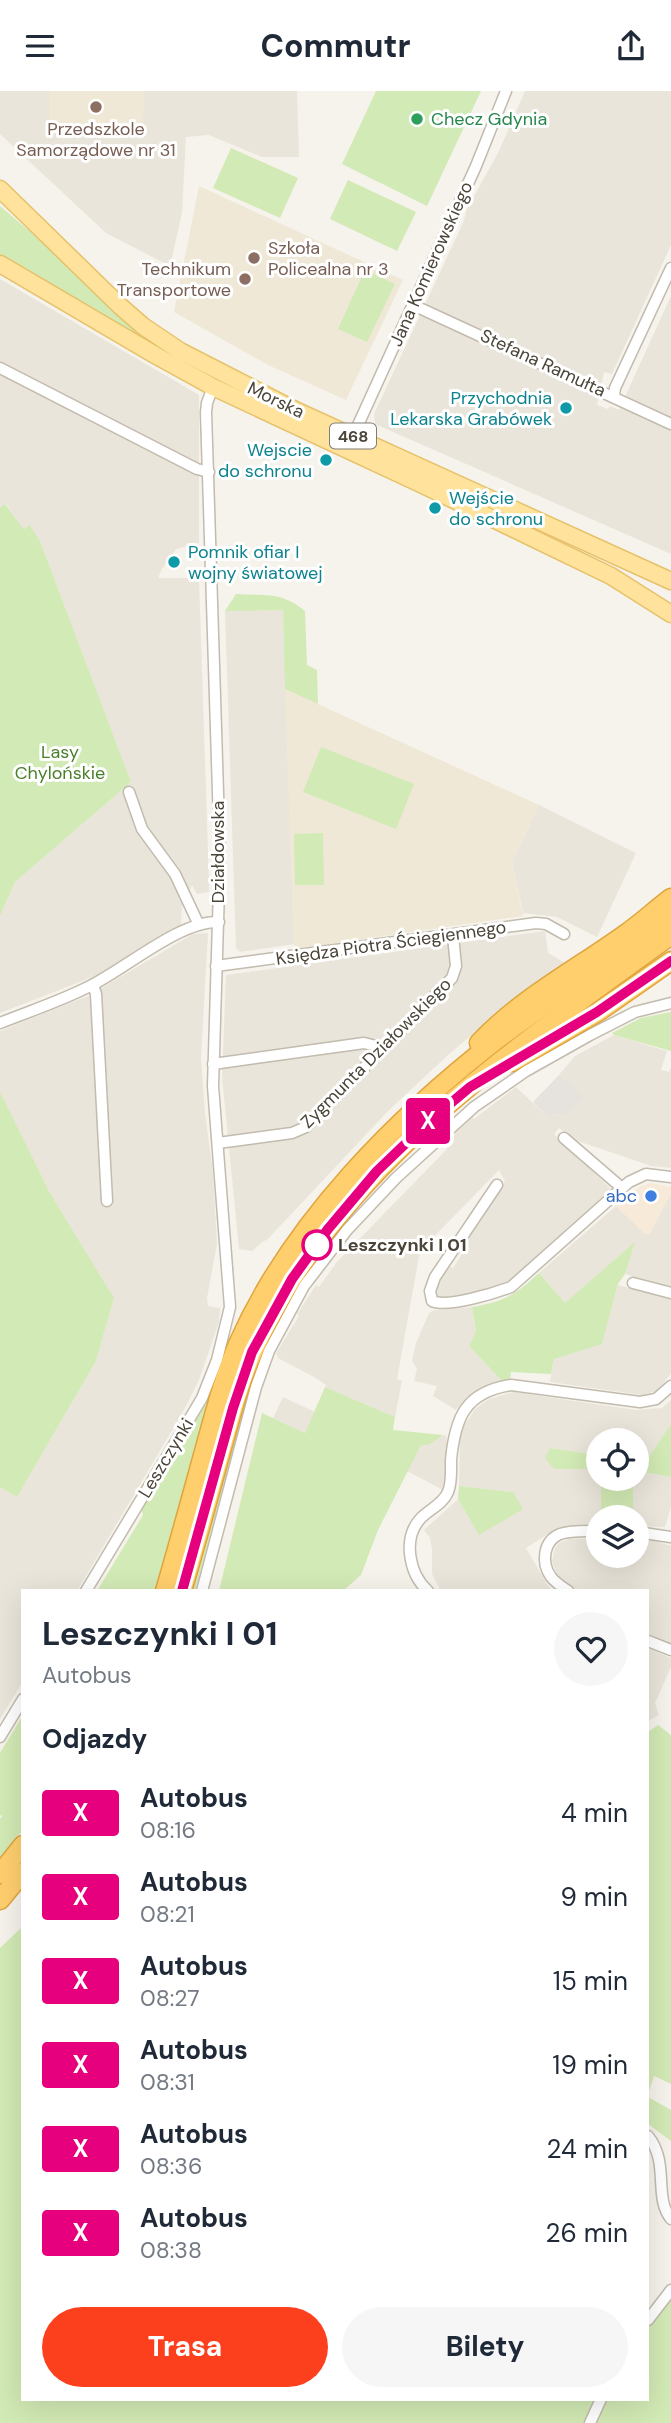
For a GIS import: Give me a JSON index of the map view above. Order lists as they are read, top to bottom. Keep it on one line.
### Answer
{"streets":{"main road":["Morska","468"],"street":["Jana Komierowskiego","Stefana Ramułta","Działdowska","Księdza Piotra Ściegiennego","Zygmunta Działowskiego","Leszczynki"]},"crossings":[["Jana Komierowskiego","Stefana Ramułta"],["Jana Komierowskiego","Morska"],["Morska","Działdowska"],["Działdowska","Księdza Piotra Ściegiennego"],["Działdowska","Zygmunta Działowskiego"],["Działdowska","Leszczynki"],["Księdza Piotra Ściegiennego","Zygmunta Działowskiego"]],"parks":["Lasy Chylońskie"],"places":["Przedszkole Samorządowe nr 31","Checz Gdynia","Szkoła Policealna nr 3","Technikum Transportowe","Przychodnia Lekarska Grabówek","Wejscie do schronu","Wejście do schronu","Pomnik ofiar I wojny światowej","abc","Leszczynki I 01"],"lines":["bus line X"],"page":{"header":"Commutr","on_map":"X","heading":[["Leszczynki I 01","Autobus"],"Odjazdy"],"list":[{"mark":"X","name":"Autobus","note":"08:16","value":"4 min"},{"mark":"X","name":"Autobus","note":"08:21","value":"9 min"},{"mark":"X","name":"Autobus","note":"08:27","value":"15 min"},{"mark":"X","name":"Autobus","note":"08:31","value":"19 min"},{"mark":"X","name":"Autobus","note":"08:36","value":"24 min"},{"mark":"X","name":"Autobus","note":"08:38","value":"26 min"}],"buttons":["Trasa","Bilety"]}}
